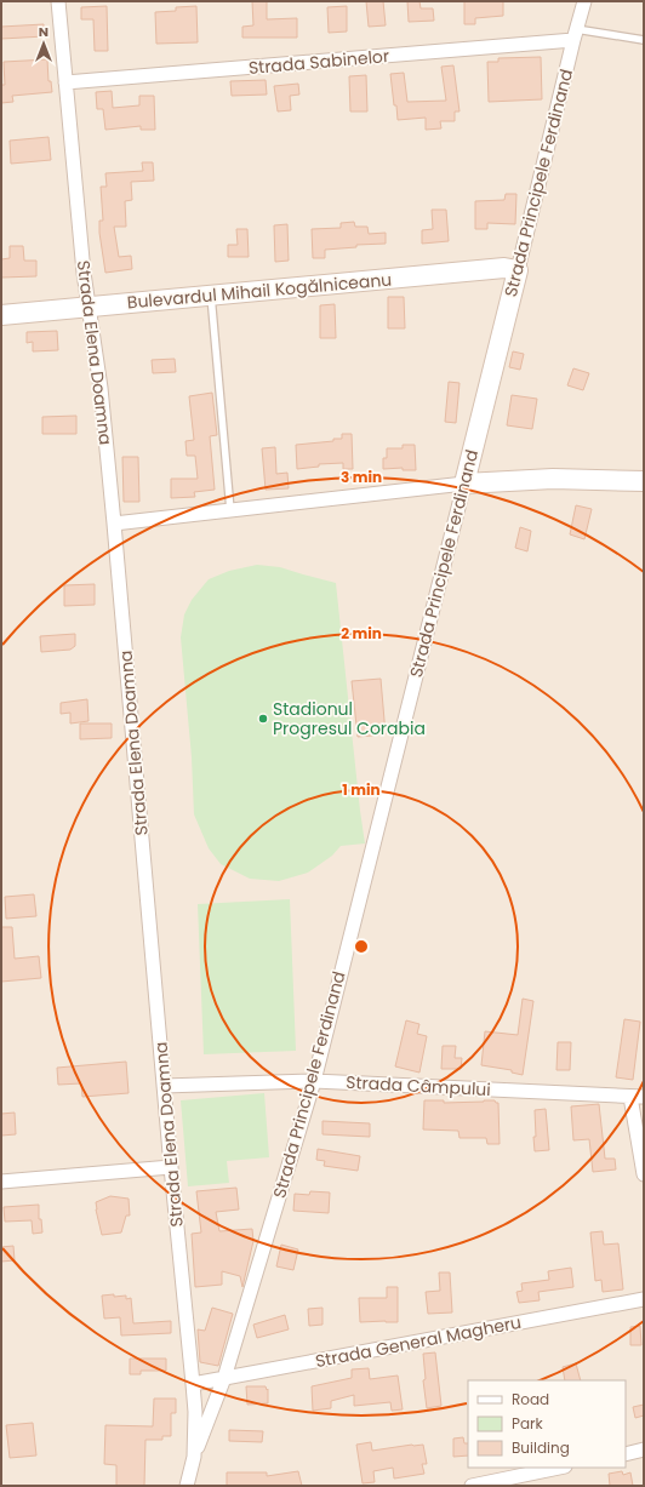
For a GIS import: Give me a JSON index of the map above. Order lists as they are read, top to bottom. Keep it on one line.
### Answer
{"streets":{"main road":["Strada Principele Ferdinand","Bulevardul Mihail Kogălniceanu"],"street":["Strada Sabinelor","Strada Elena Doamna","Strada Câmpului","Strada General Magheru"]},"crossings":[["Strada Sabinelor","Strada Principele Ferdinand"],["Strada Sabinelor","Strada Elena Doamna"],["Strada Principele Ferdinand","Bulevardul Mihail Kogălniceanu"],["Strada Principele Ferdinand","Strada Elena Doamna"],["Strada Principele Ferdinand","Strada Câmpului"],["Strada Principele Ferdinand","Strada General Magheru"],["Bulevardul Mihail Kogălniceanu","Strada Elena Doamna"],["Strada Elena Doamna","Strada Câmpului"],["Strada Elena Doamna","Strada General Magheru"]],"places":["Stadionul Progresul Corabia"],"legend":["Road","Park","Building"],"north":"top","rings":["3 min","2 min","1 min"]}
